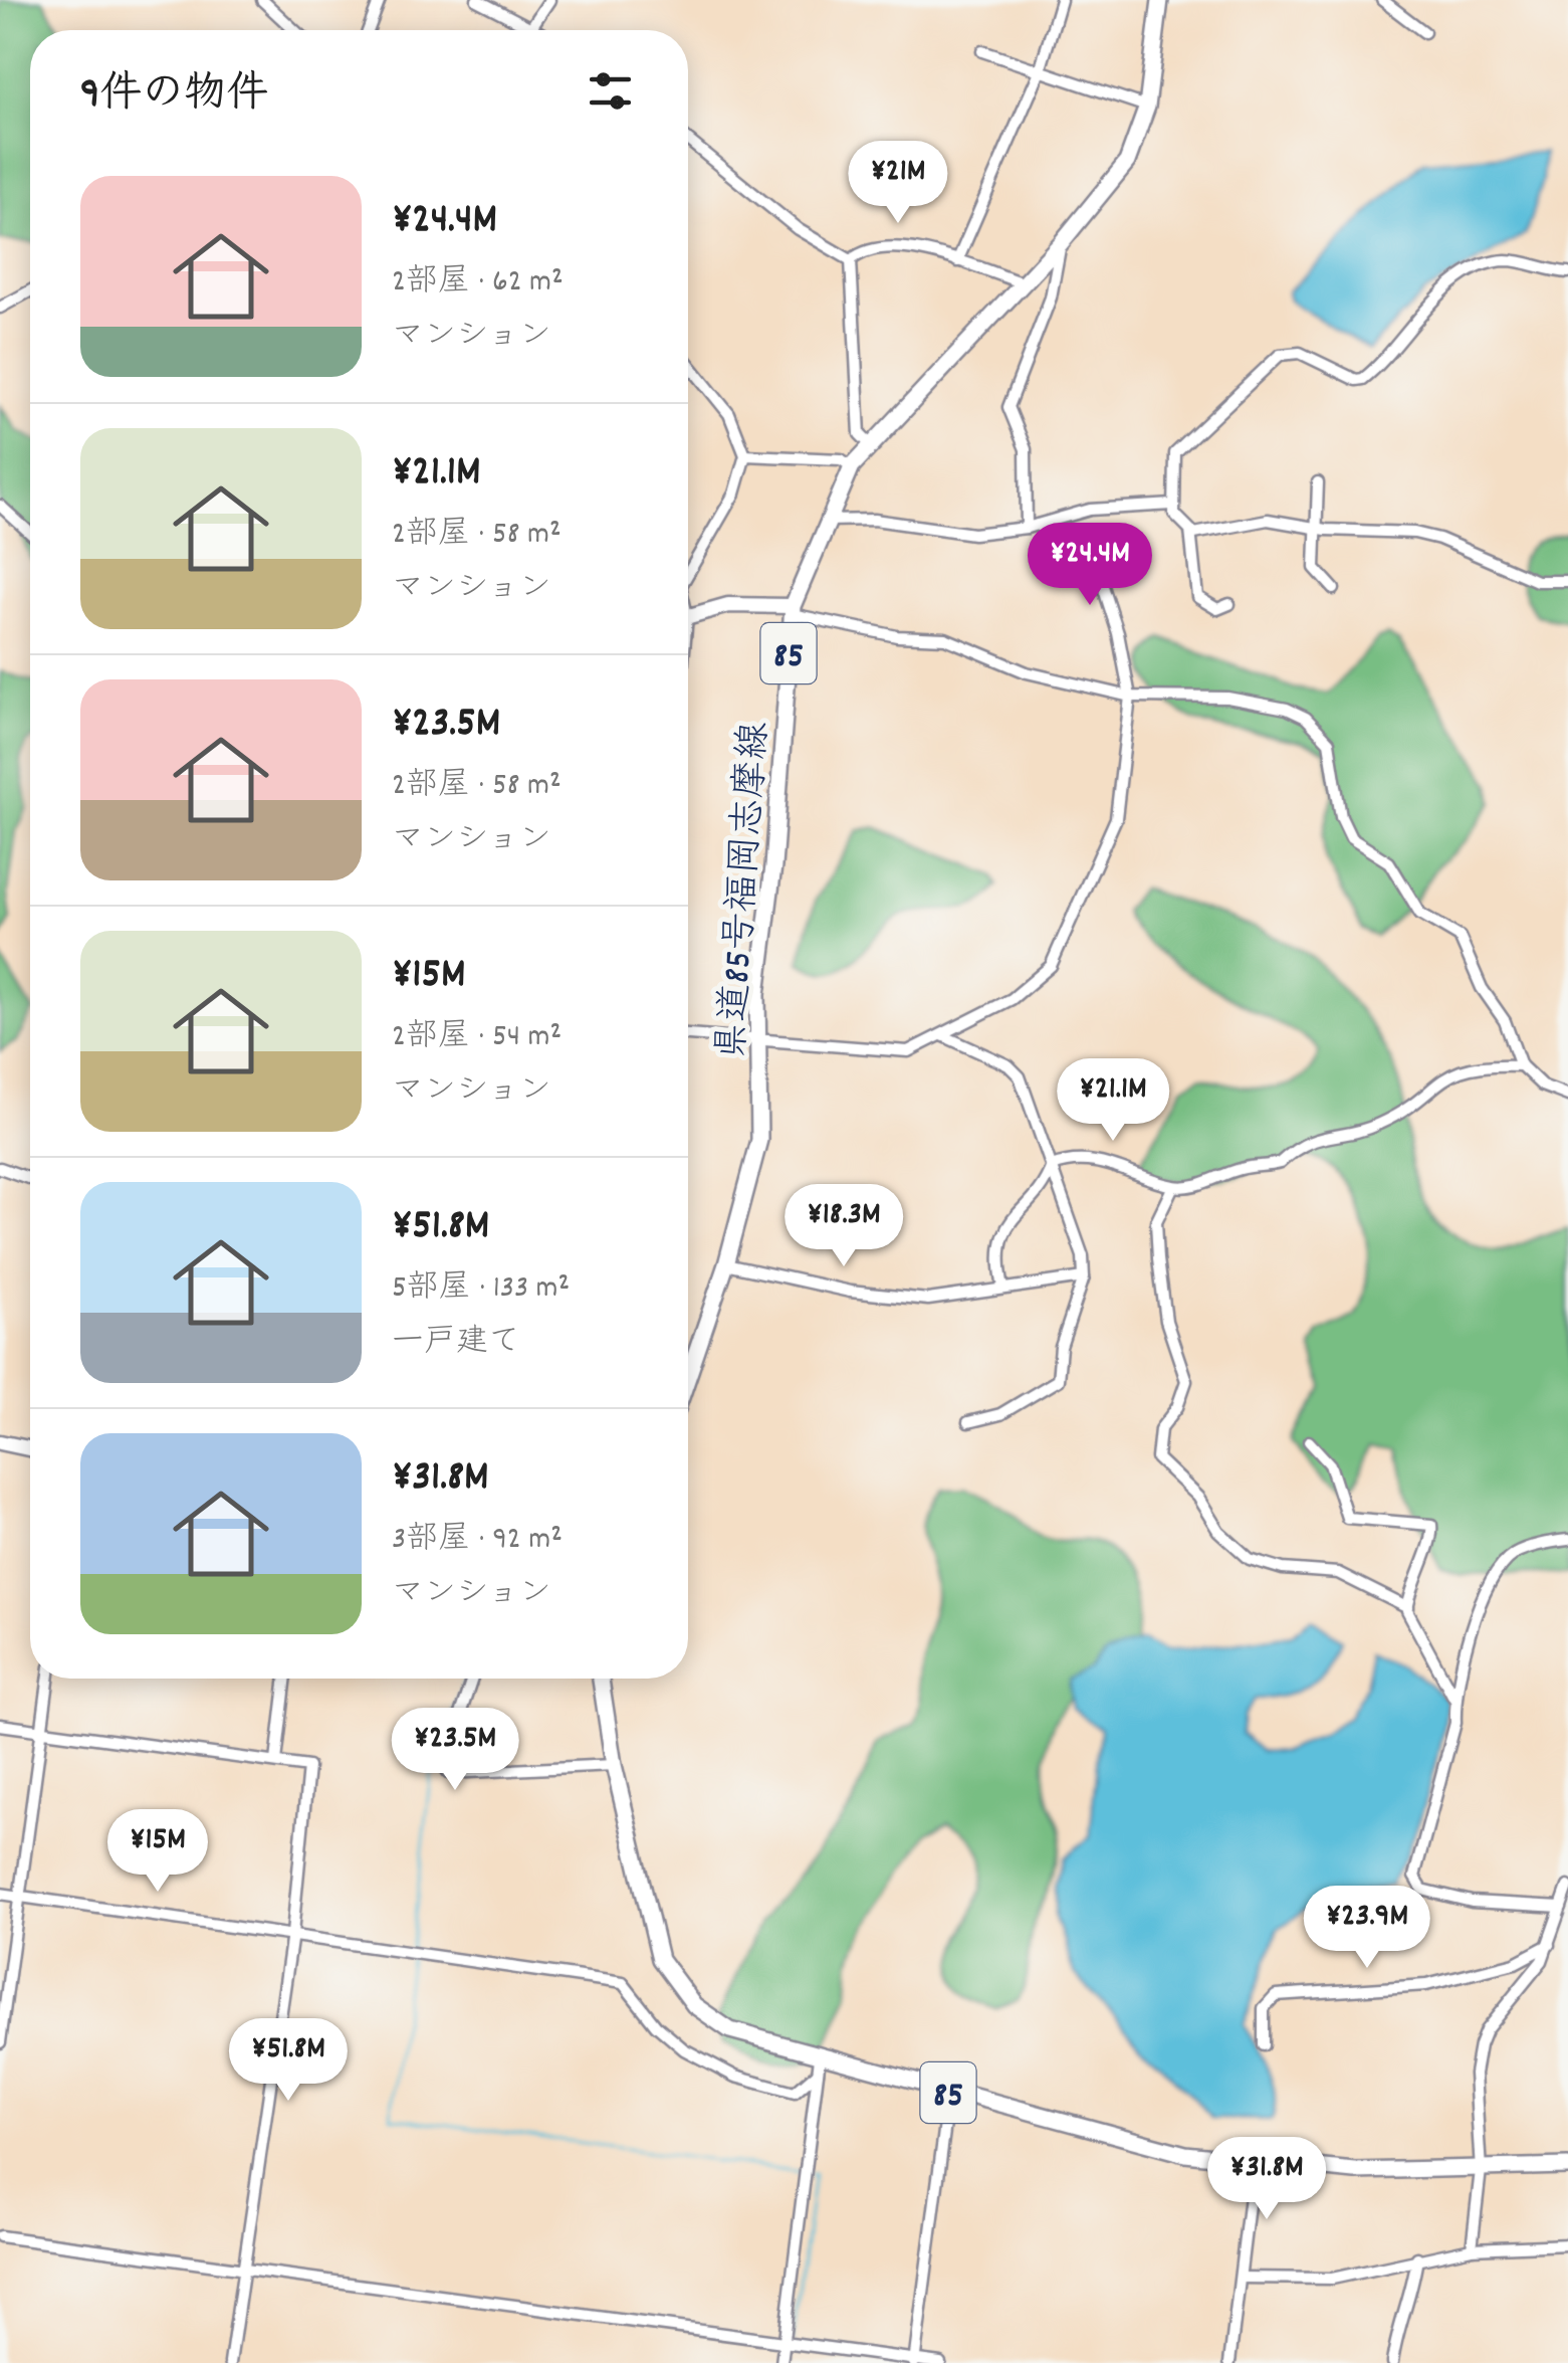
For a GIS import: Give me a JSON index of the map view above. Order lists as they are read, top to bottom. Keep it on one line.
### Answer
{"streets":{"main road":["85","県道85号福岡志摩線"]},"page":{"heading":"9件の物件","price":["¥21M","¥24.4M","¥21.1M","¥18.3M","¥23.5M","¥15M","¥23.9M","¥51.8M","¥31.8M"],"list":[{"name":"¥24.4M","note":"2部屋 · 62 m² · マンション"},{"name":"¥21.1M","note":"2部屋 · 58 m² · マンション"},{"name":"¥23.5M","note":"2部屋 · 58 m² · マンション"},{"name":"¥15M","note":"2部屋 · 54 m² · マンション"},{"name":"¥51.8M","note":"5部屋 · 133 m² · 一戸建て"},{"name":"¥31.8M","note":"3部屋 · 92 m² · マンション"}]}}
